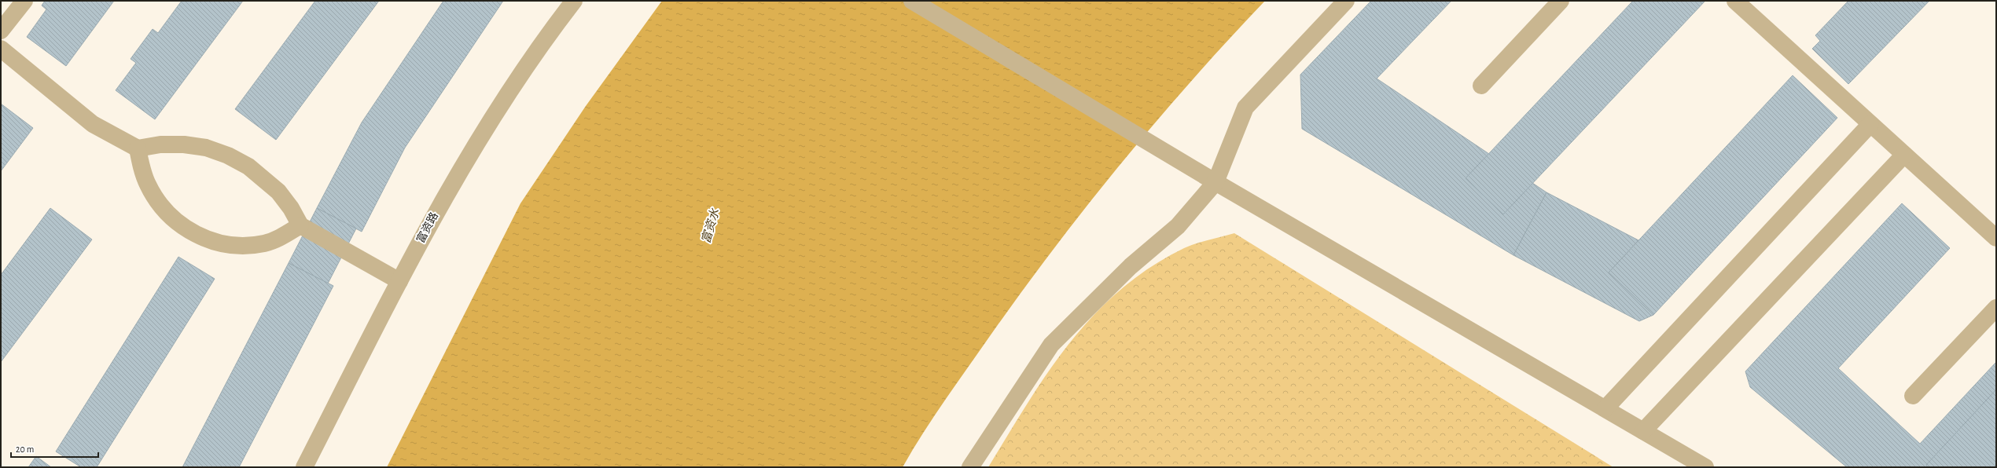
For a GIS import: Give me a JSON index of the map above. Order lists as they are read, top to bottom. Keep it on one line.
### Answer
{"streets":{"street":["富资路"]},"water":["富资水"],"scale_bar":"20 m"}
